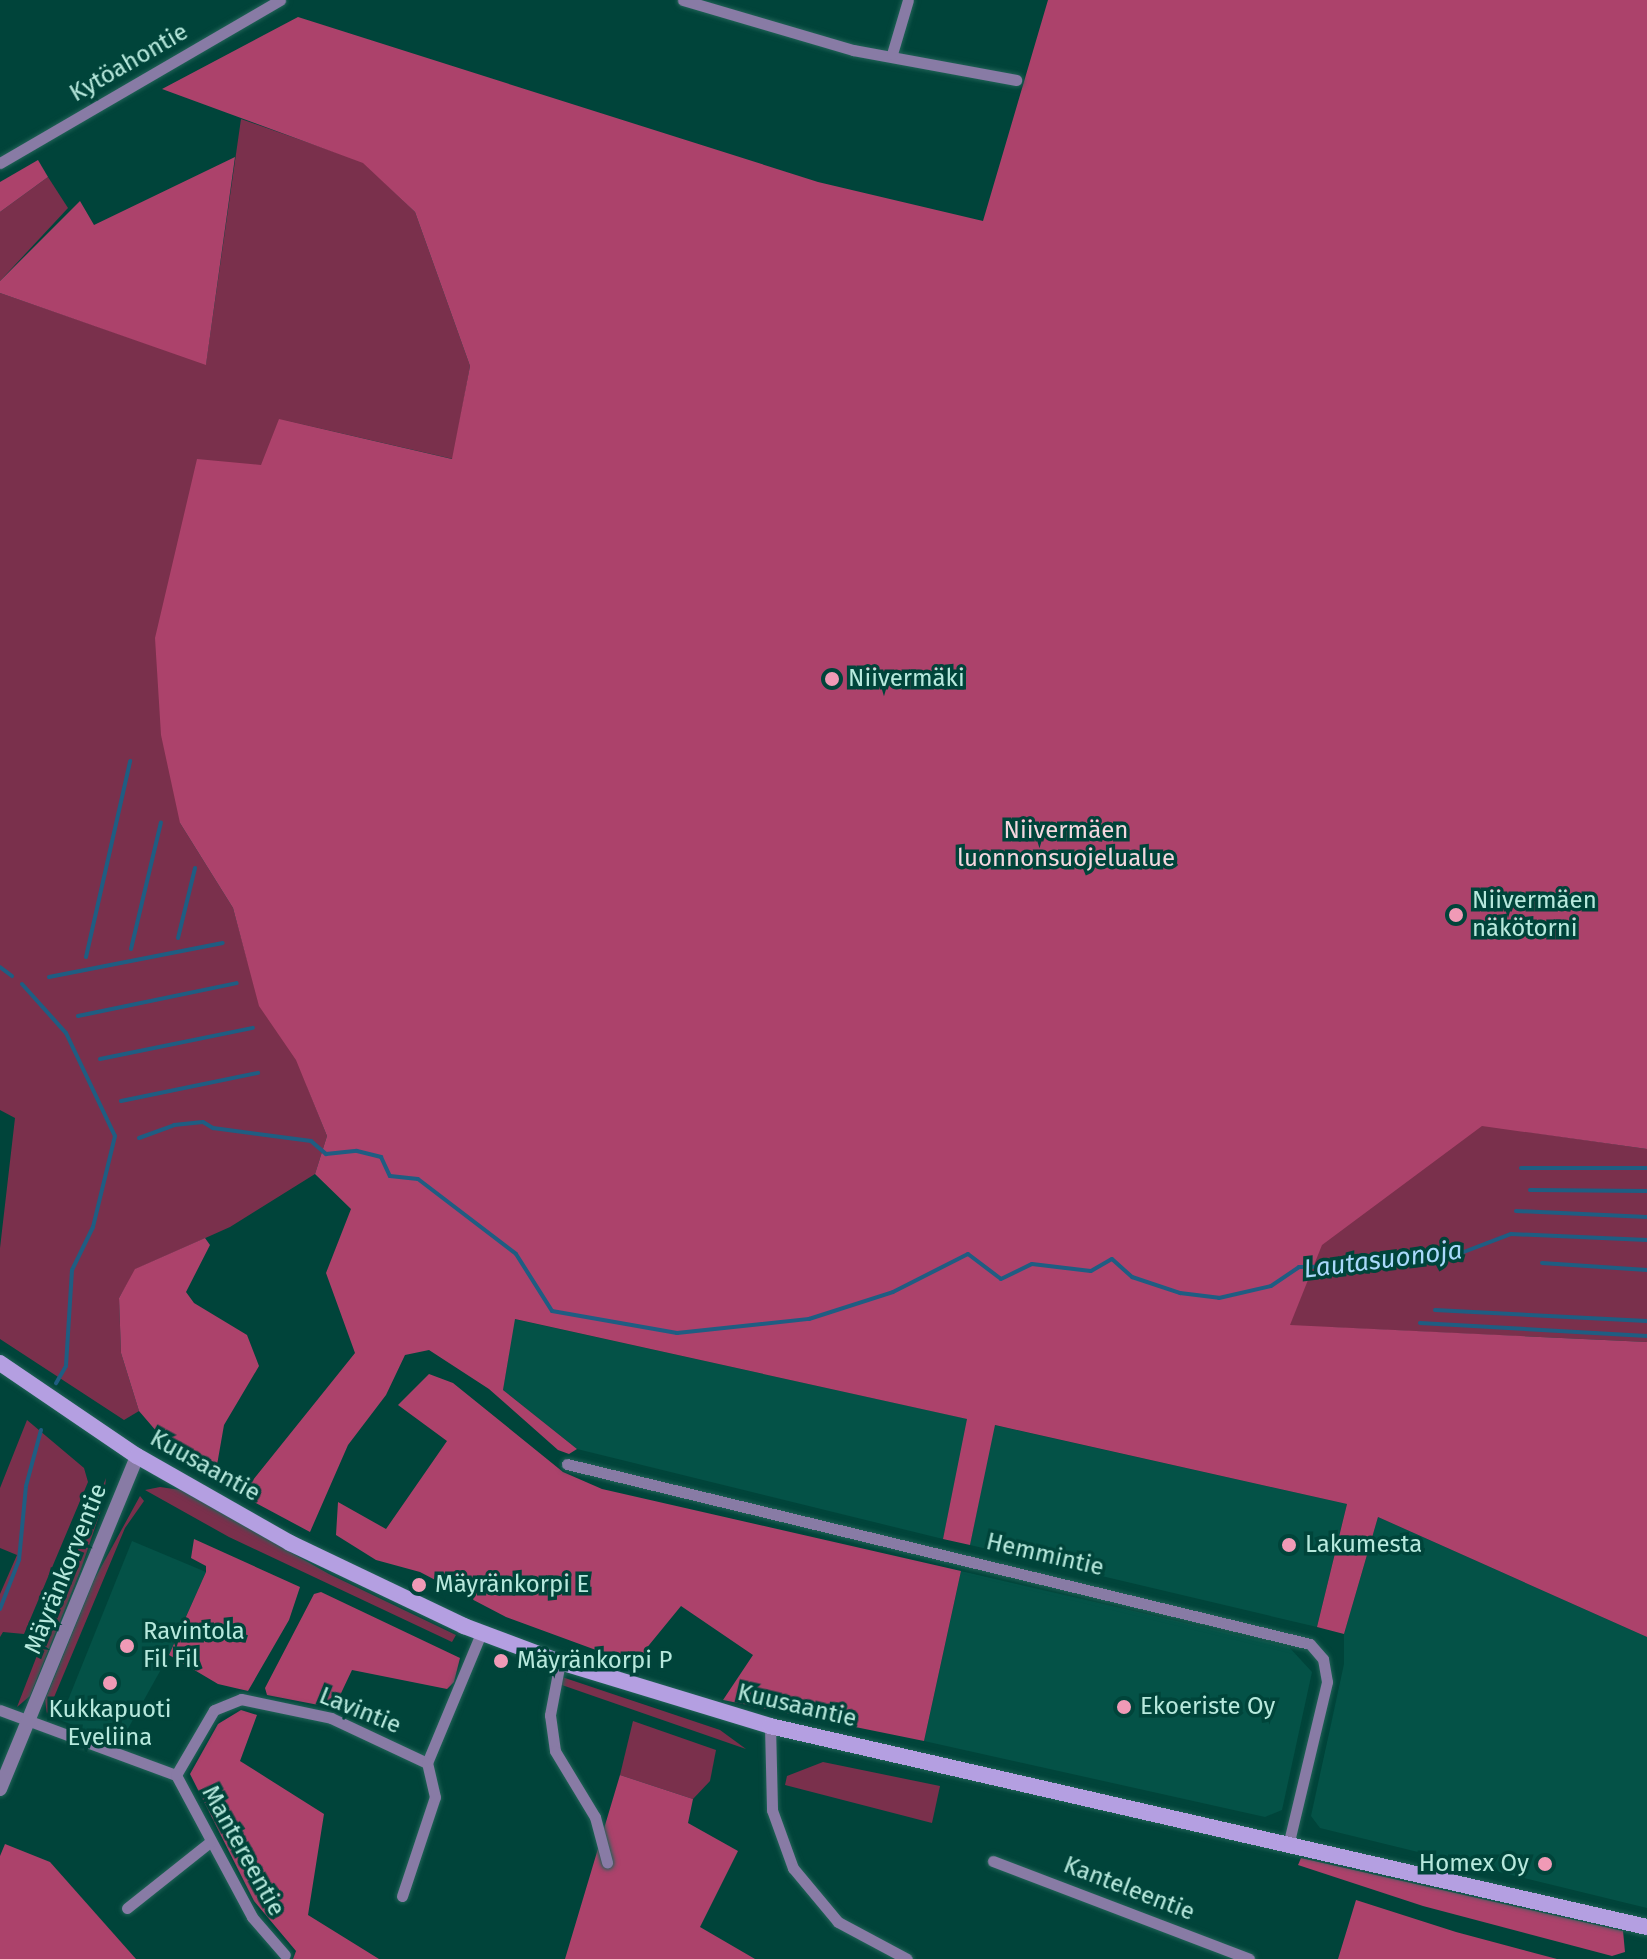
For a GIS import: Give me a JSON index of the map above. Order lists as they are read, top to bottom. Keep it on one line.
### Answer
{"streets":{"main road":["Kuusaantie"],"street":["Kytöahontie","Hemmintie","Mäyränkorventie","Lavintie","Mantereentie","Kanteleentie"]},"crossings":[["Kuusaantie","Hemmintie"],["Kuusaantie","Mäyränkorventie"],["Mäyränkorventie","Mantereentie"],["Lavintie","Mantereentie"]],"water":["Lautasuonoja"],"parks":["Niivermäen luonnonsuojelualue"],"places":["Niivermäki","Niivermäen näkötorni","Lakumesta","Mäyränkorpi E","Ravintola Fil Fil","Mäyränkorpi P","Kukkapuoti Eveliina","Ekoeriste Oy","Homex Oy"]}
